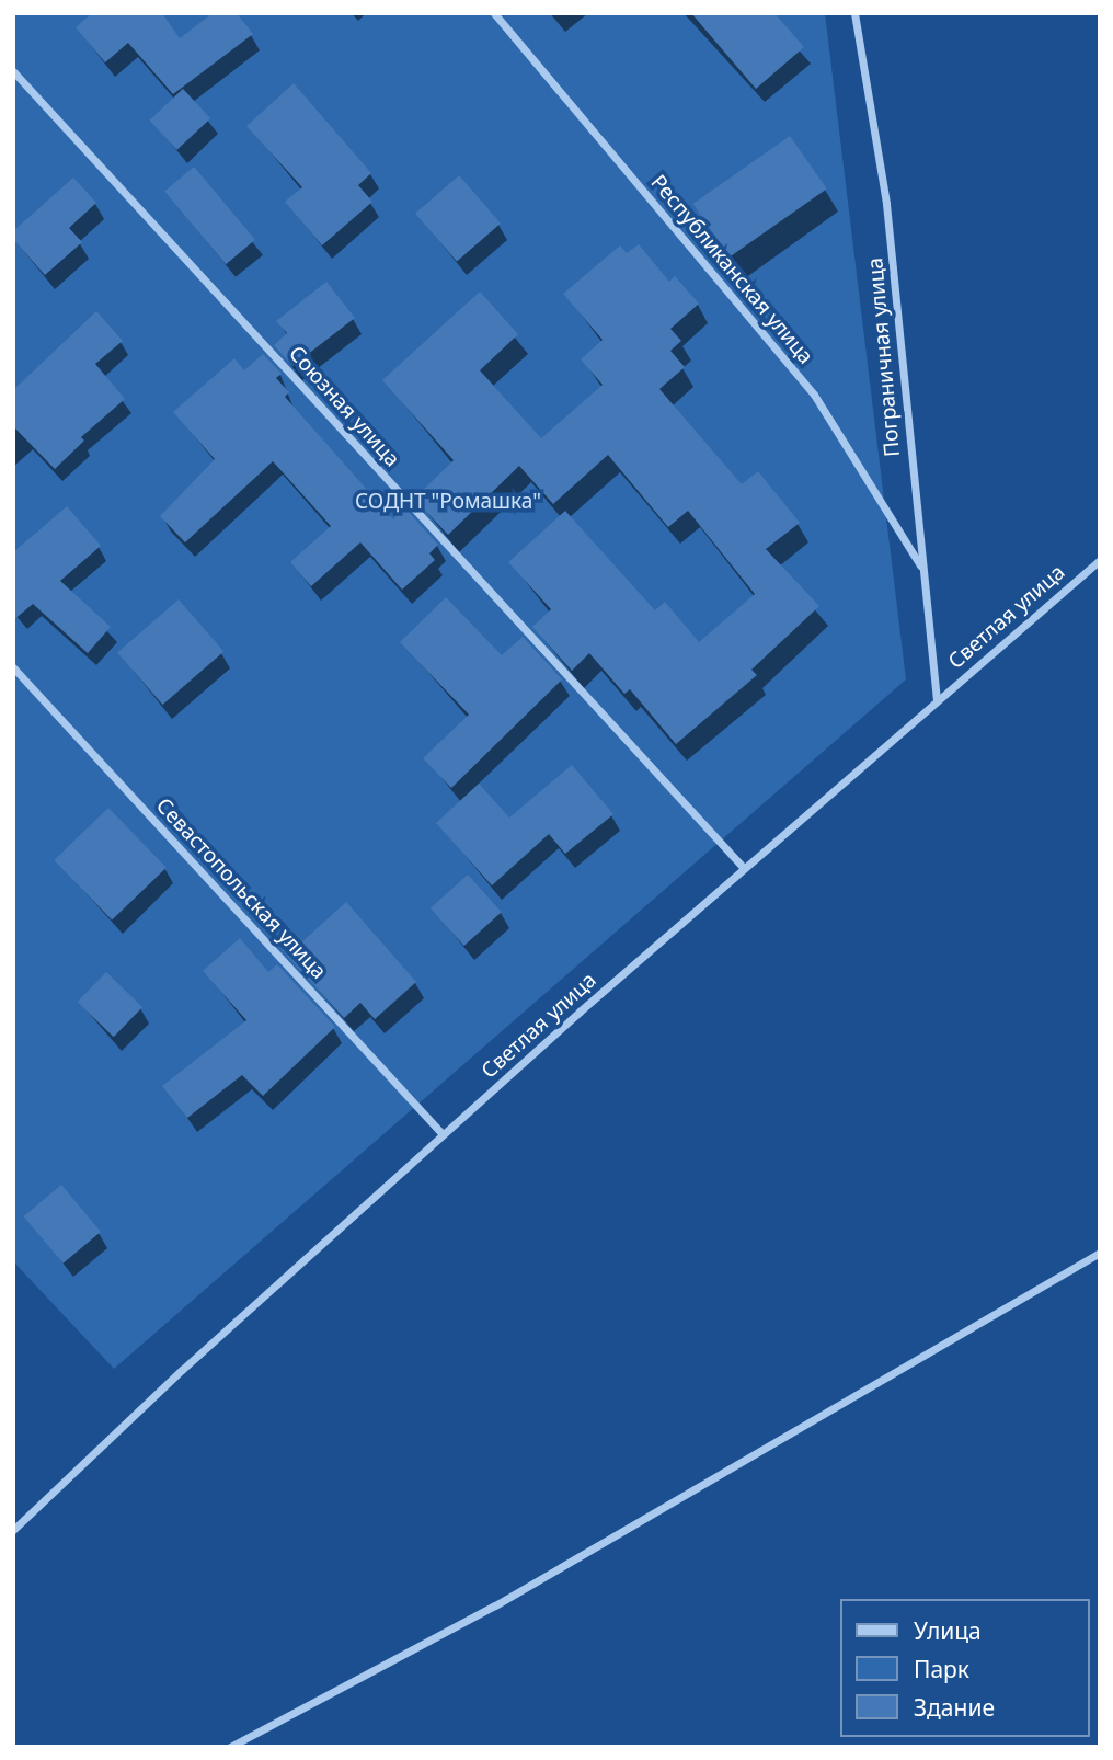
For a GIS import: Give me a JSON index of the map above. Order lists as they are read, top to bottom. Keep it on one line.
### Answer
{"streets":{"street":["Республиканская улица","Пограничная улица","Союзная улица","Светлая улица","Севастопольская улица"]},"crossings":[["Республиканская улица","Пограничная улица"],["Пограничная улица","Светлая улица"],["Союзная улица","Светлая улица"],["Светлая улица","Севастопольская улица"]],"parks":["СОДНТ \"Ромашка\""],"legend":["Улица","Парк","Здание"]}
